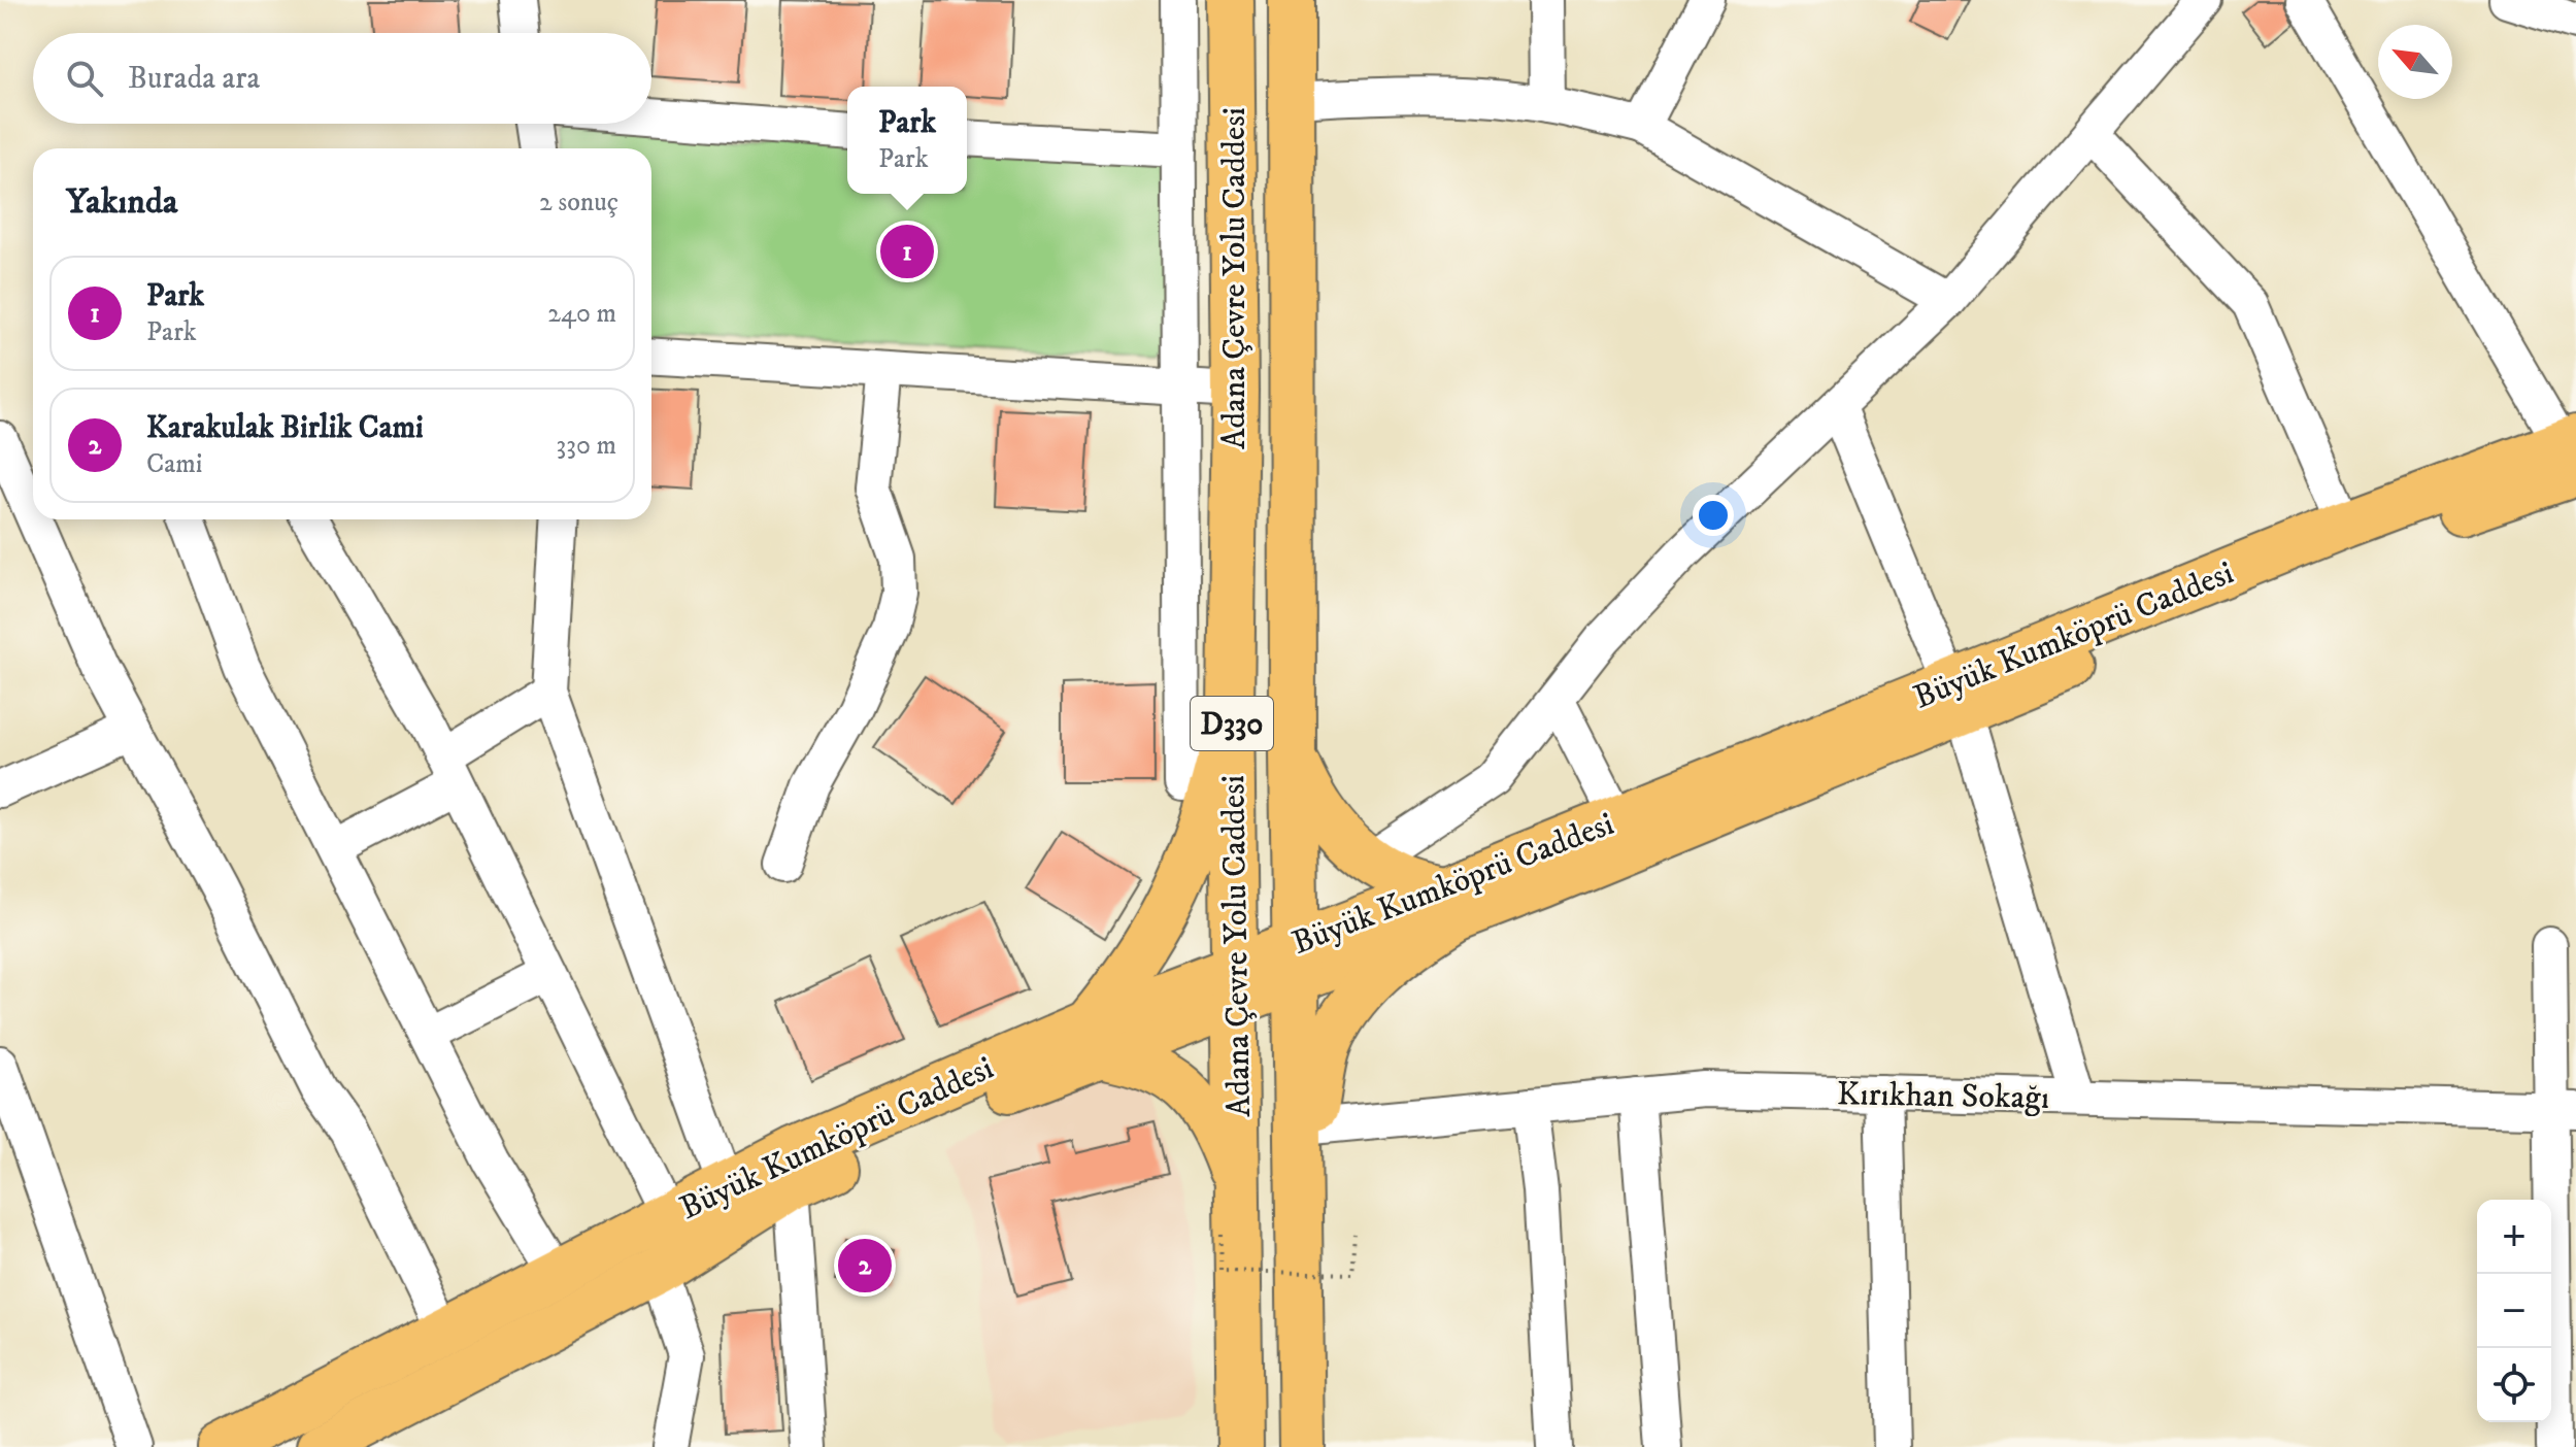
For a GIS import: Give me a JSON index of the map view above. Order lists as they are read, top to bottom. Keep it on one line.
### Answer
{"streets":{"main road":["Adana Çevre Yolu Caddesi","Büyük Kumköprü Caddesi","D330"],"street":["Kırıkhan Sokağı"]},"crossings":[["Adana Çevre Yolu Caddesi","Büyük Kumköprü Caddesi"]],"north":"top left","page":{"search":"Burada ara","popup":["Park","Park"],"heading":["Yakında","2 sonuç"],"pins":["1","2"],"list":[{"mark":"1","name":"Park","note":"Park","value":"240 m"},{"mark":"2","name":"Karakulak Birlik Cami","note":"Cami","value":"330 m"}],"map_buttons":["+","−"]}}
